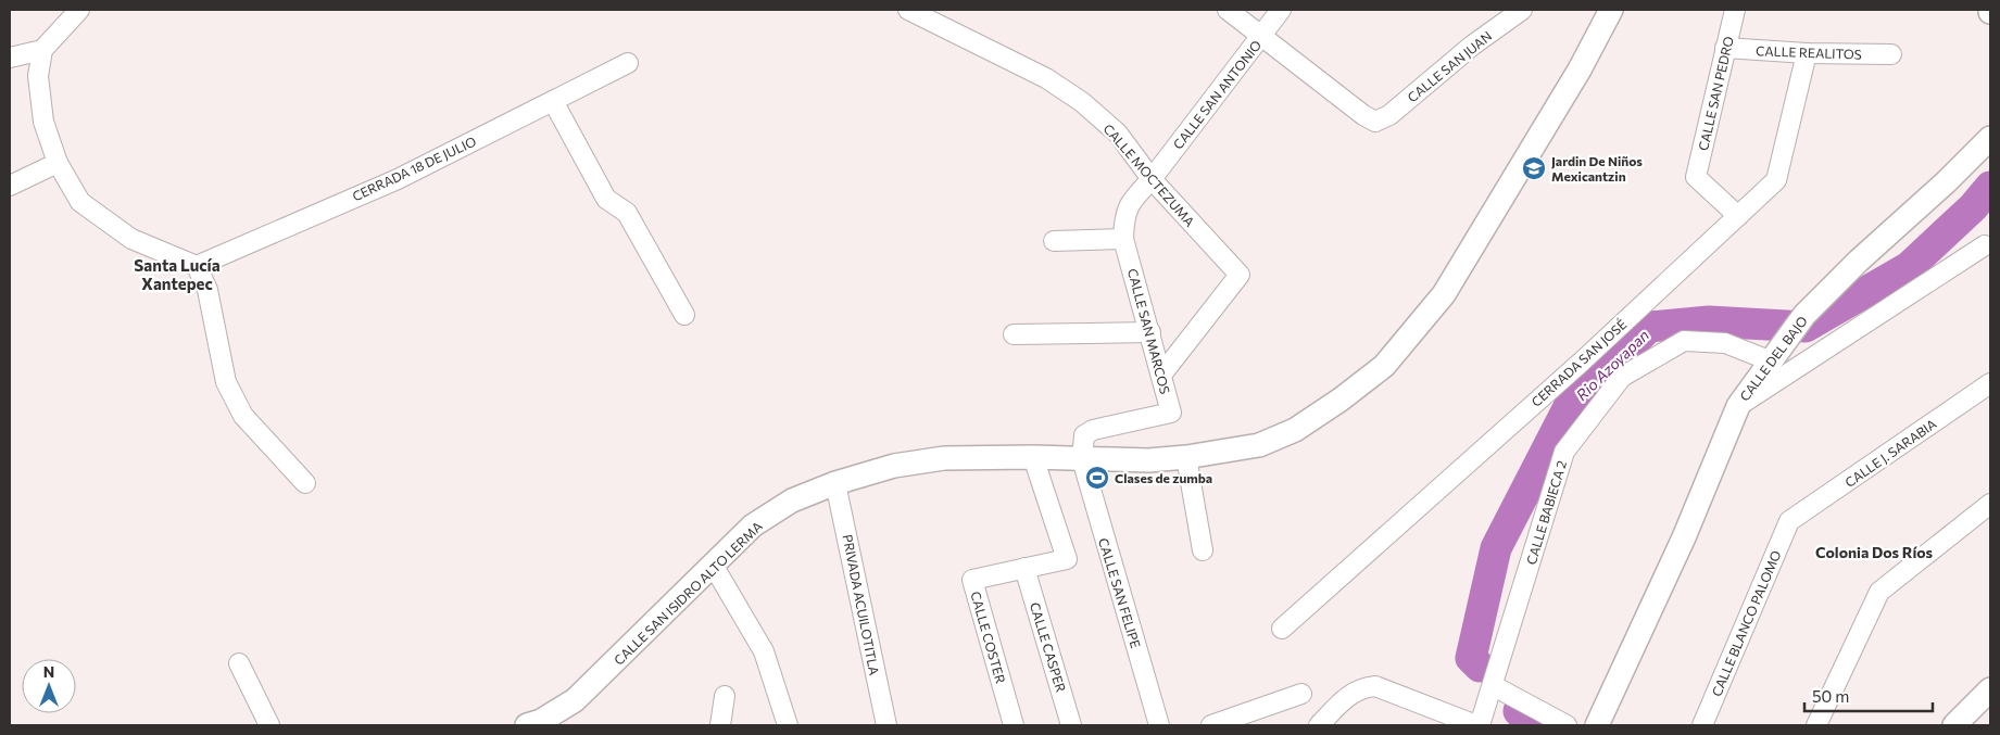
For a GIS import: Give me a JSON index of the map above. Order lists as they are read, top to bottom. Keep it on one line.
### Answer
{"streets":{"street":["CALLE REALITOS","CALLE SAN JUAN","CALLE SAN PEDRO","CALLE SAN ANTONIO","CERRADA 18 DE JULIO","CALLE MOCTEZUMA","CALLE SAN MARCOS","CALLE DEL BAJO","CERRADA SAN JOSÉ","CALLE J. SARABIA","CALLE BABIECA 2","CALLE SAN ISIDRO ALTO LERMA","CALLE SAN FELIPE","PRIVADA ACUILOTITLA","CALLE BLANCO PALOMO","CALLE COSTER","CALLE CASPER"]},"crossings":[["CALLE REALITOS","CALLE SAN PEDRO"],["CALLE REALITOS","CERRADA SAN JOSÉ"],["CALLE SAN JUAN","CALLE SAN ANTONIO"],["CALLE SAN PEDRO","CERRADA SAN JOSÉ"],["CALLE SAN ANTONIO","CALLE MOCTEZUMA"],["CALLE SAN ANTONIO","CALLE SAN MARCOS"],["CALLE MOCTEZUMA","CALLE SAN MARCOS"],["CALLE SAN MARCOS","CALLE SAN ISIDRO ALTO LERMA"],["CALLE SAN MARCOS","CALLE SAN FELIPE"],["CALLE DEL BAJO","CALLE BABIECA 2"],["CALLE J. SARABIA","CALLE BLANCO PALOMO"],["CALLE SAN ISIDRO ALTO LERMA","CALLE SAN FELIPE"],["CALLE SAN ISIDRO ALTO LERMA","PRIVADA ACUILOTITLA"],["CALLE SAN ISIDRO ALTO LERMA","CALLE COSTER"],["CALLE COSTER","CALLE CASPER"]],"districts":["Santa Lucía Xantepec","Colonia Dos Ríos"],"water":["Rio Azoyapan"],"places":{"school or university":["Jardin De Niños Mexicantzin"],"sports":["Clases de zumba"]},"scale_bar":"50 m","north":"top"}
